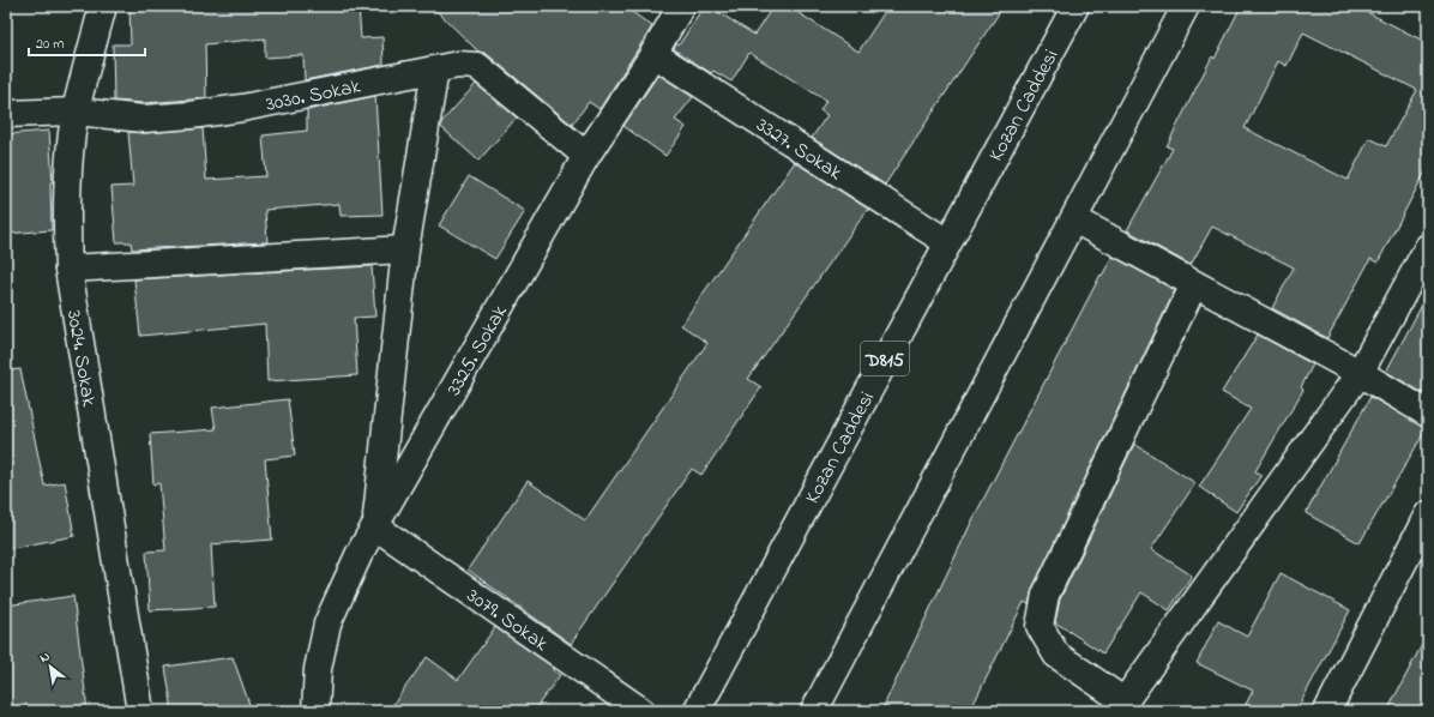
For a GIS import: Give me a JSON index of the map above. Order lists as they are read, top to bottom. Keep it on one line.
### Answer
{"streets":{"main road":["3030. Sokak","Kozan Caddesi","3327. Sokak","3325. Sokak","3024. Sokak","D815","3079. Sokak"]},"crossings":[["3030. Sokak","3325. Sokak"],["3030. Sokak","3024. Sokak"],["Kozan Caddesi","3327. Sokak"],["3327. Sokak","3325. Sokak"],["3325. Sokak","3079. Sokak"]],"scale_bar":"20 m","north":"top left"}
